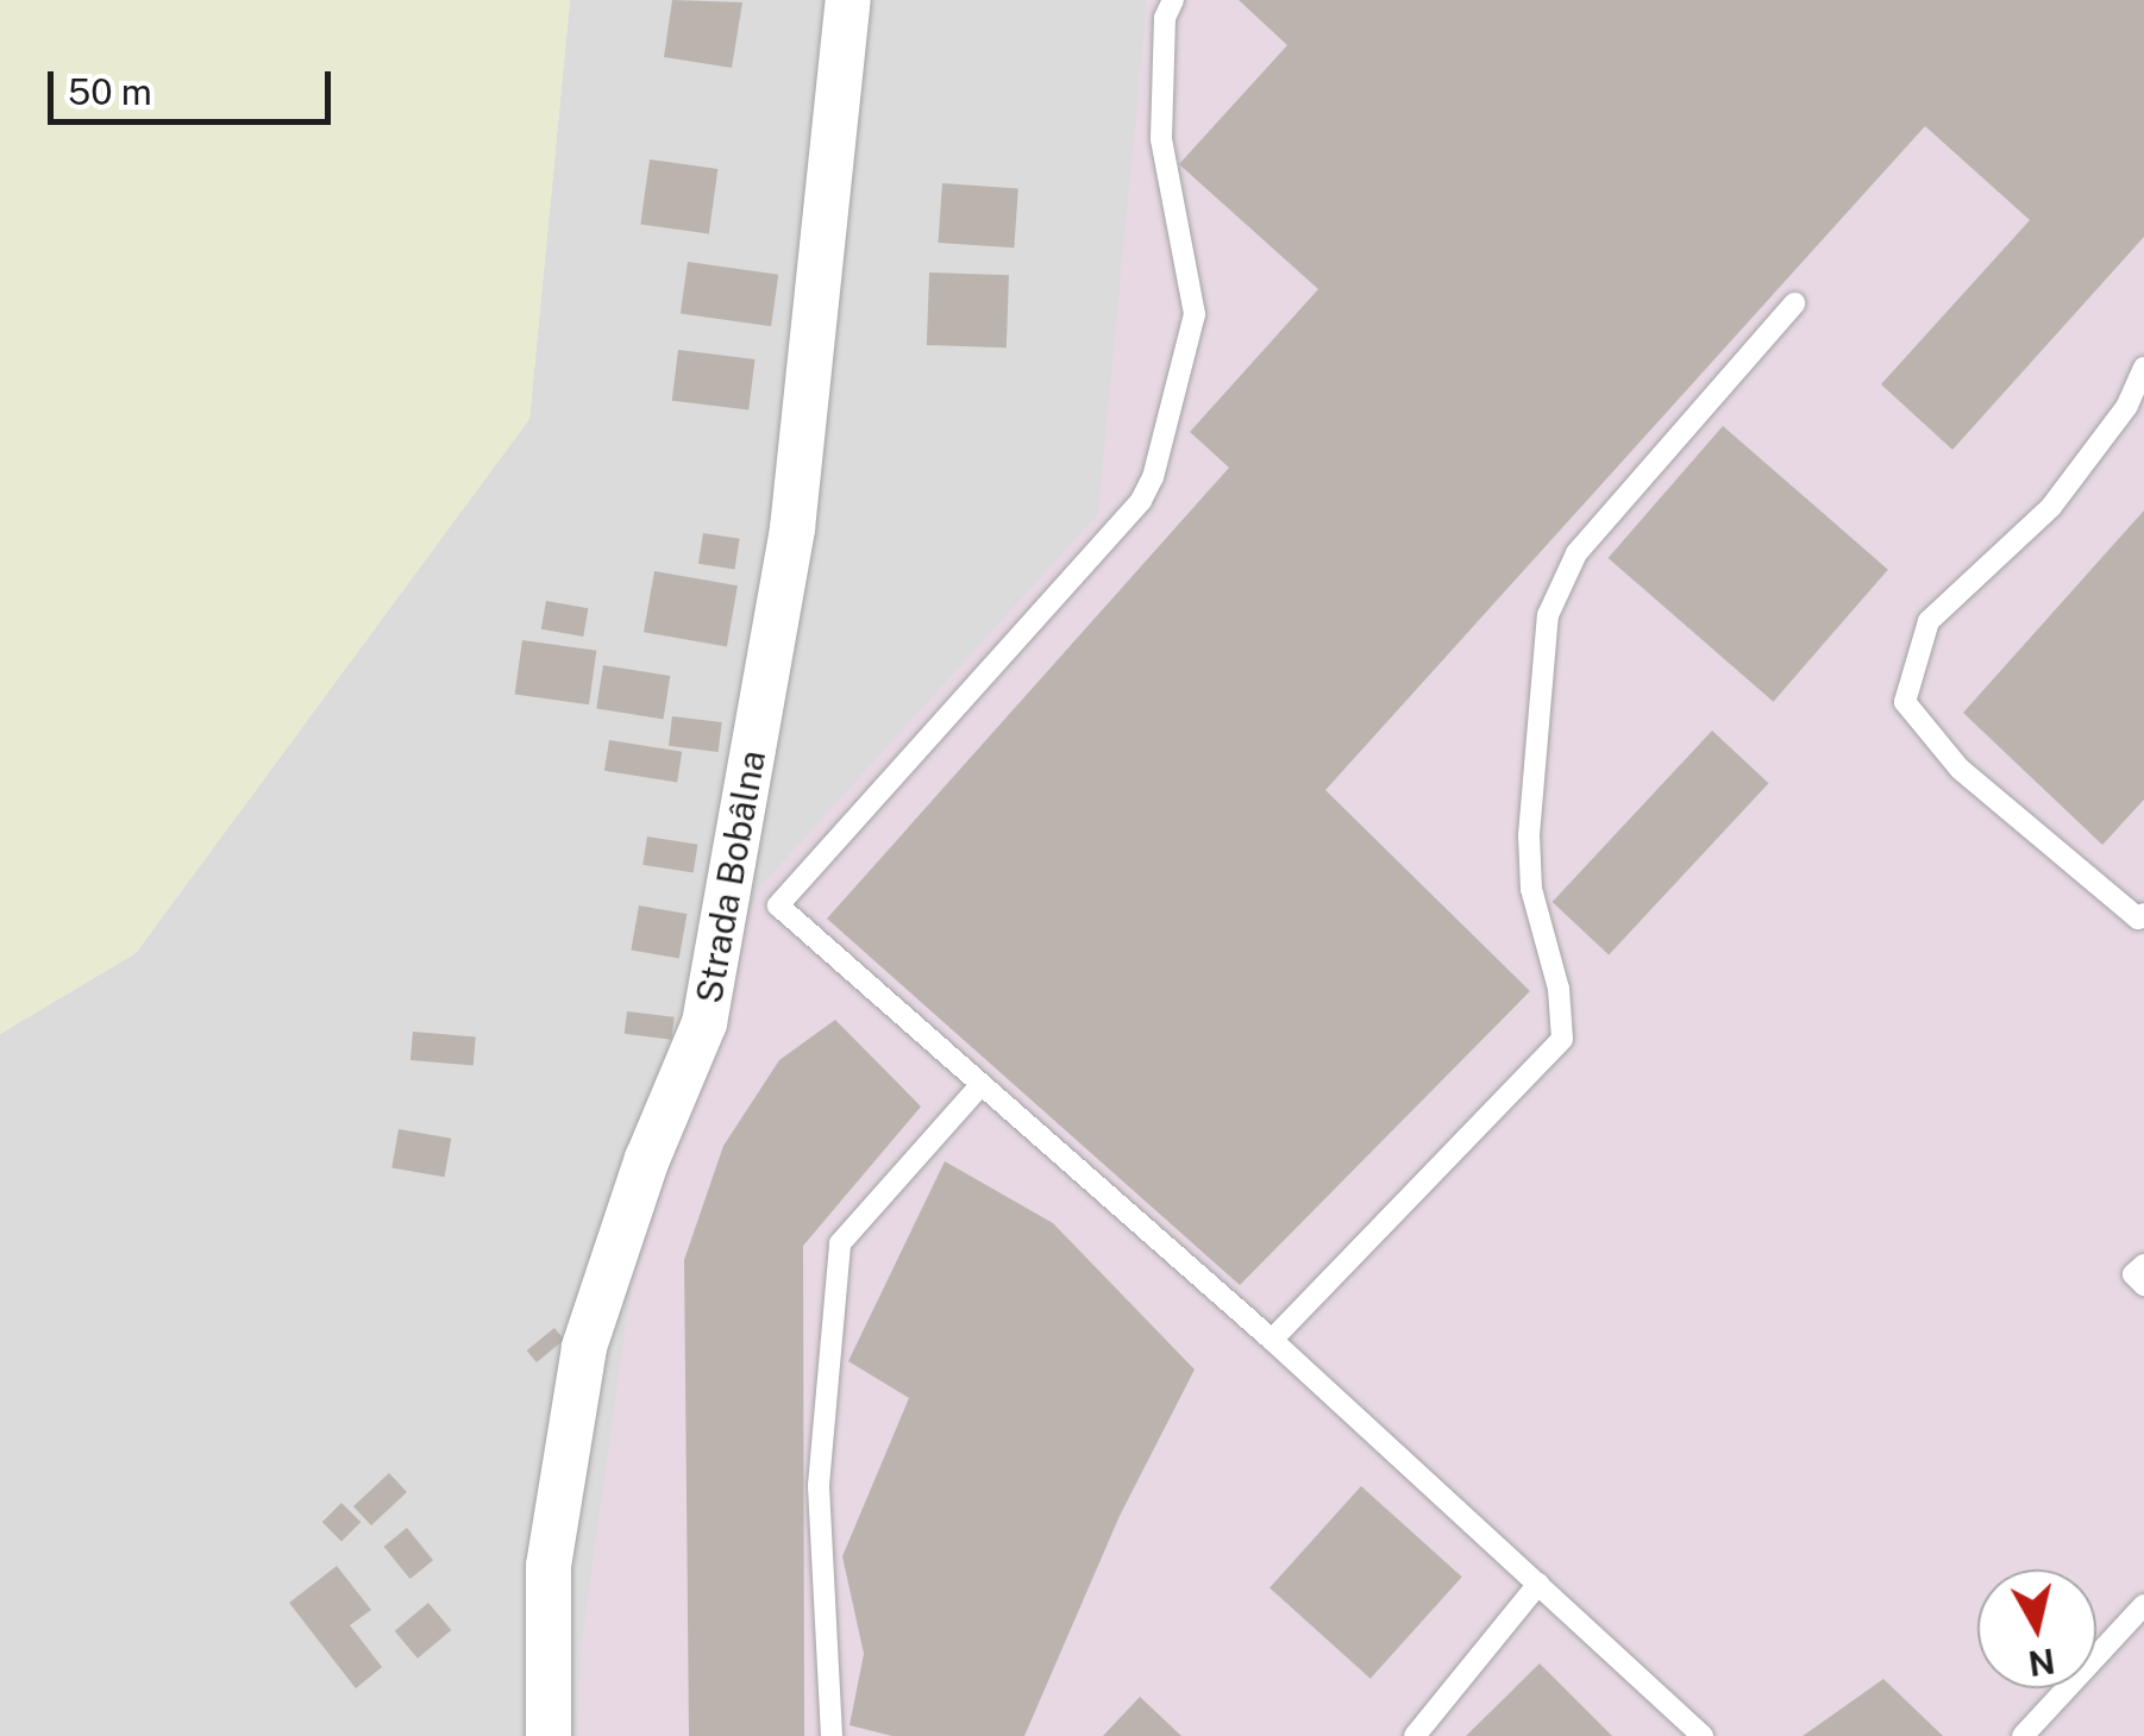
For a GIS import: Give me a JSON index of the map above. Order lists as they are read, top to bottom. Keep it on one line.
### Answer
{"streets":{"street":["Strada Bobâlna"]},"scale_bar":"50 m","north":"bottom"}
